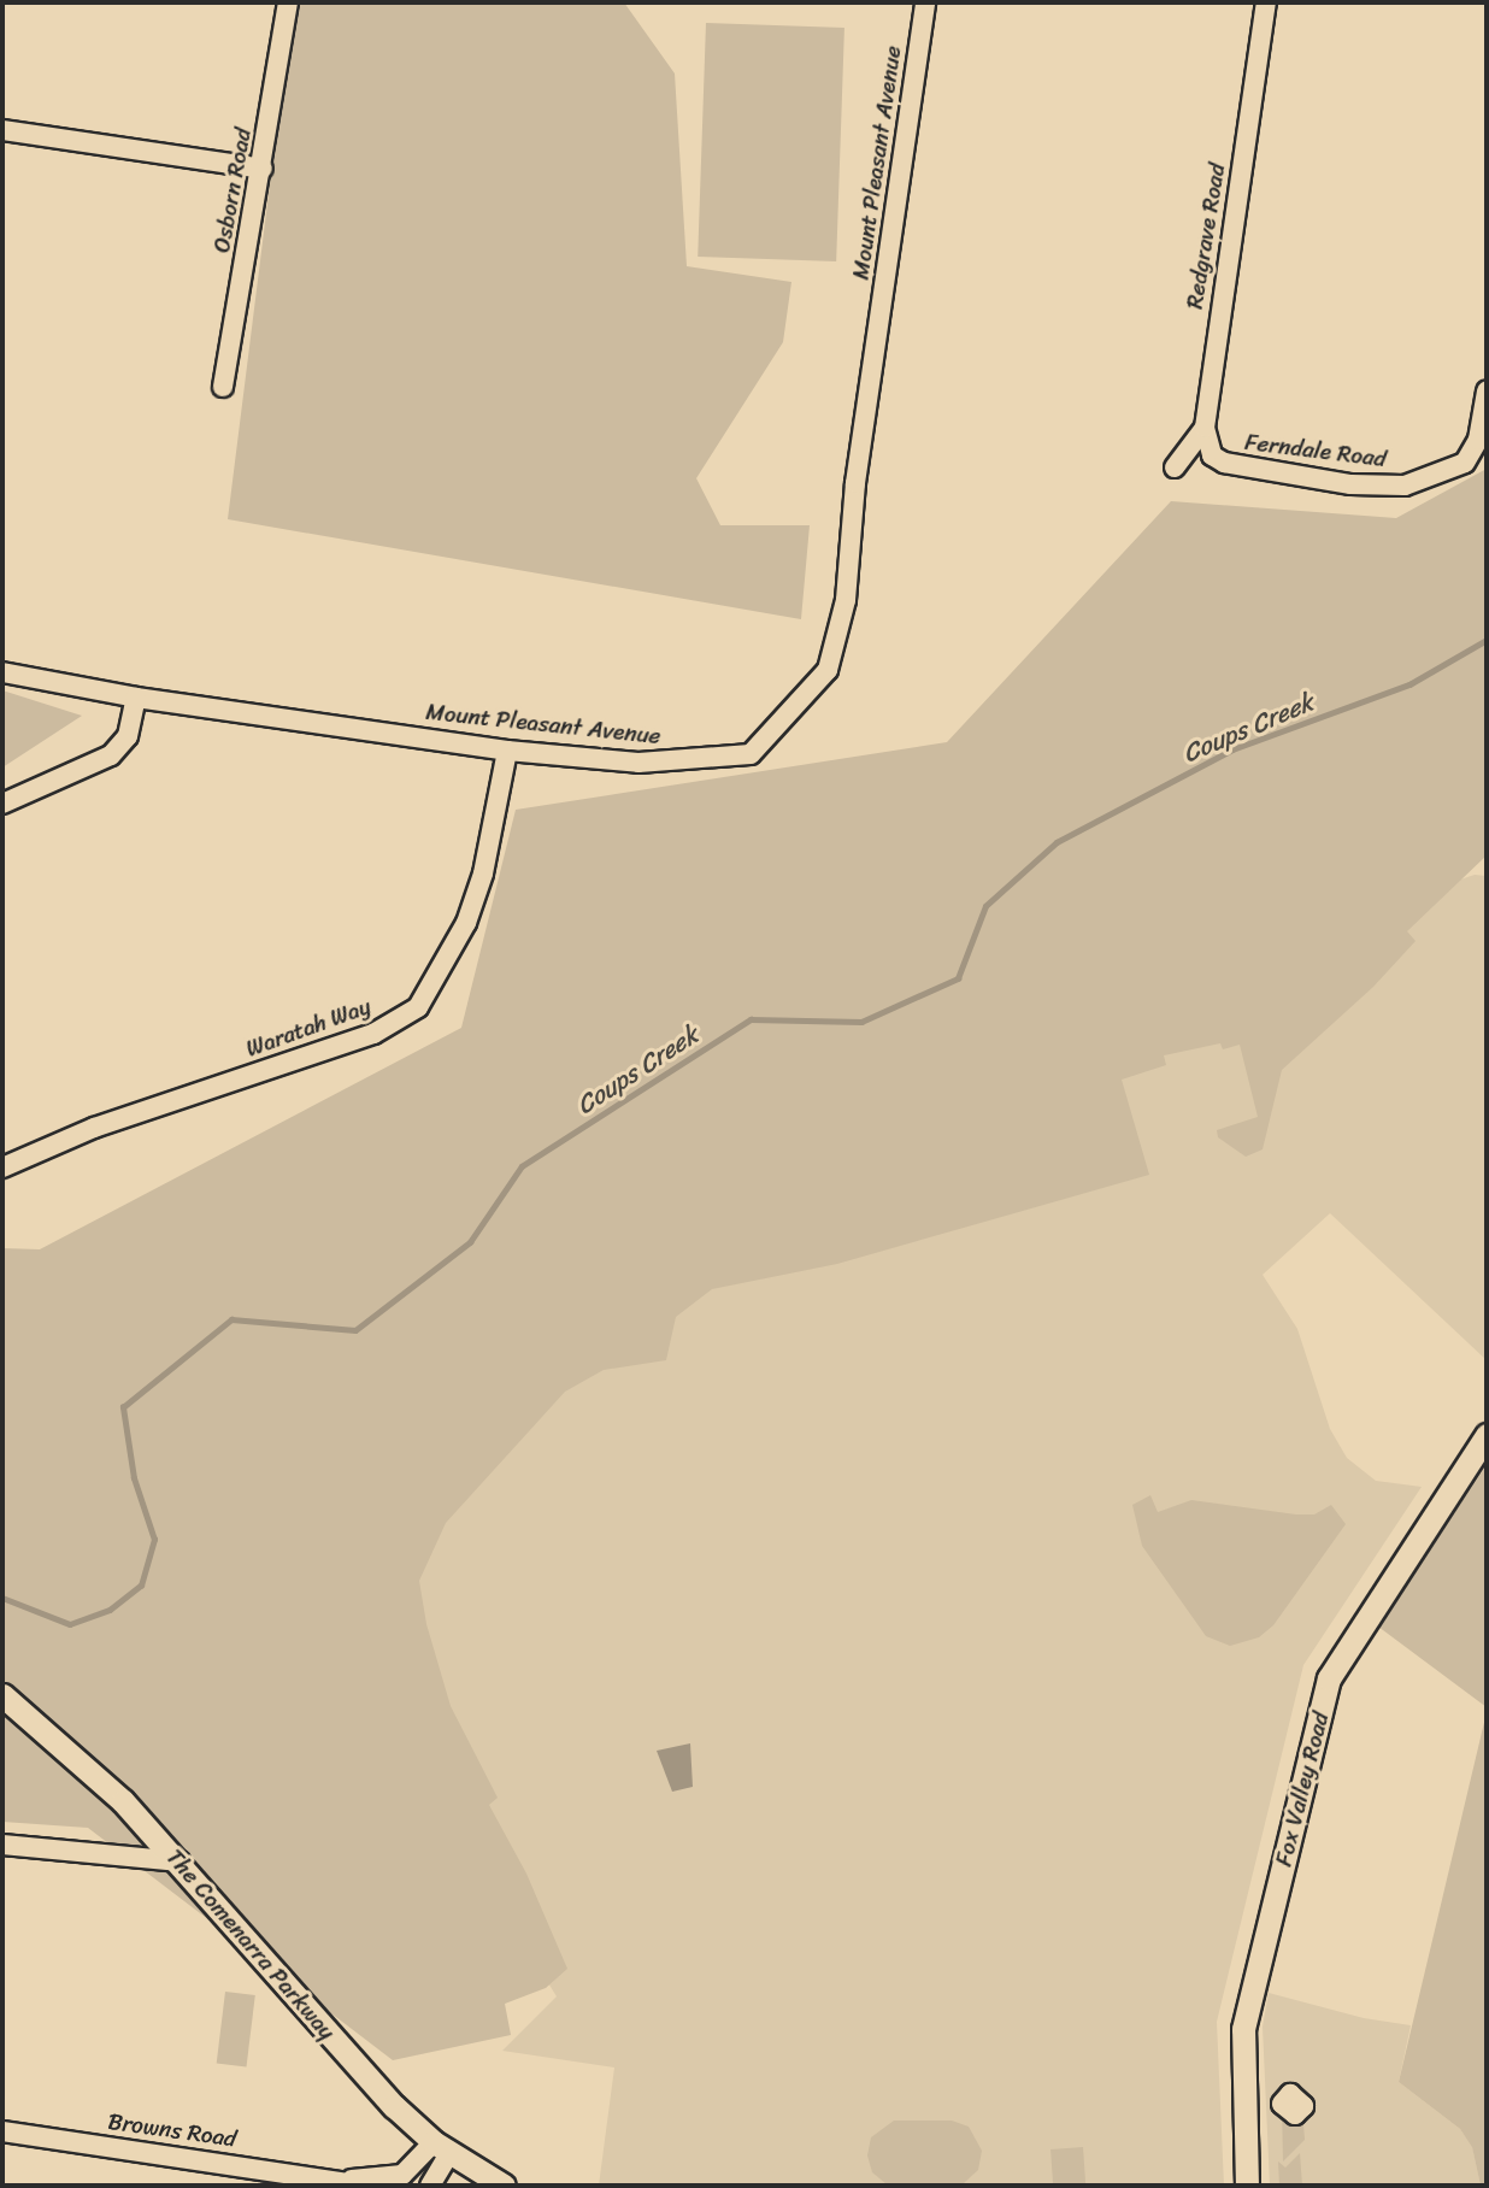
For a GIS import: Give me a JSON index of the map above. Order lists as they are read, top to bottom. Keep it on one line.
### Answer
{"streets":{"main road":["Fox Valley Road","The Comenarra Parkway"],"street":["Mount Pleasant Avenue","Osborn Road","Redgrave Road","Ferndale Road","Waratah Way","Browns Road"]},"crossings":[["Mount Pleasant Avenue","Waratah Way"],["Redgrave Road","Ferndale Road"],["The Comenarra Parkway","Browns Road"]],"water":["Coups Creek"]}
